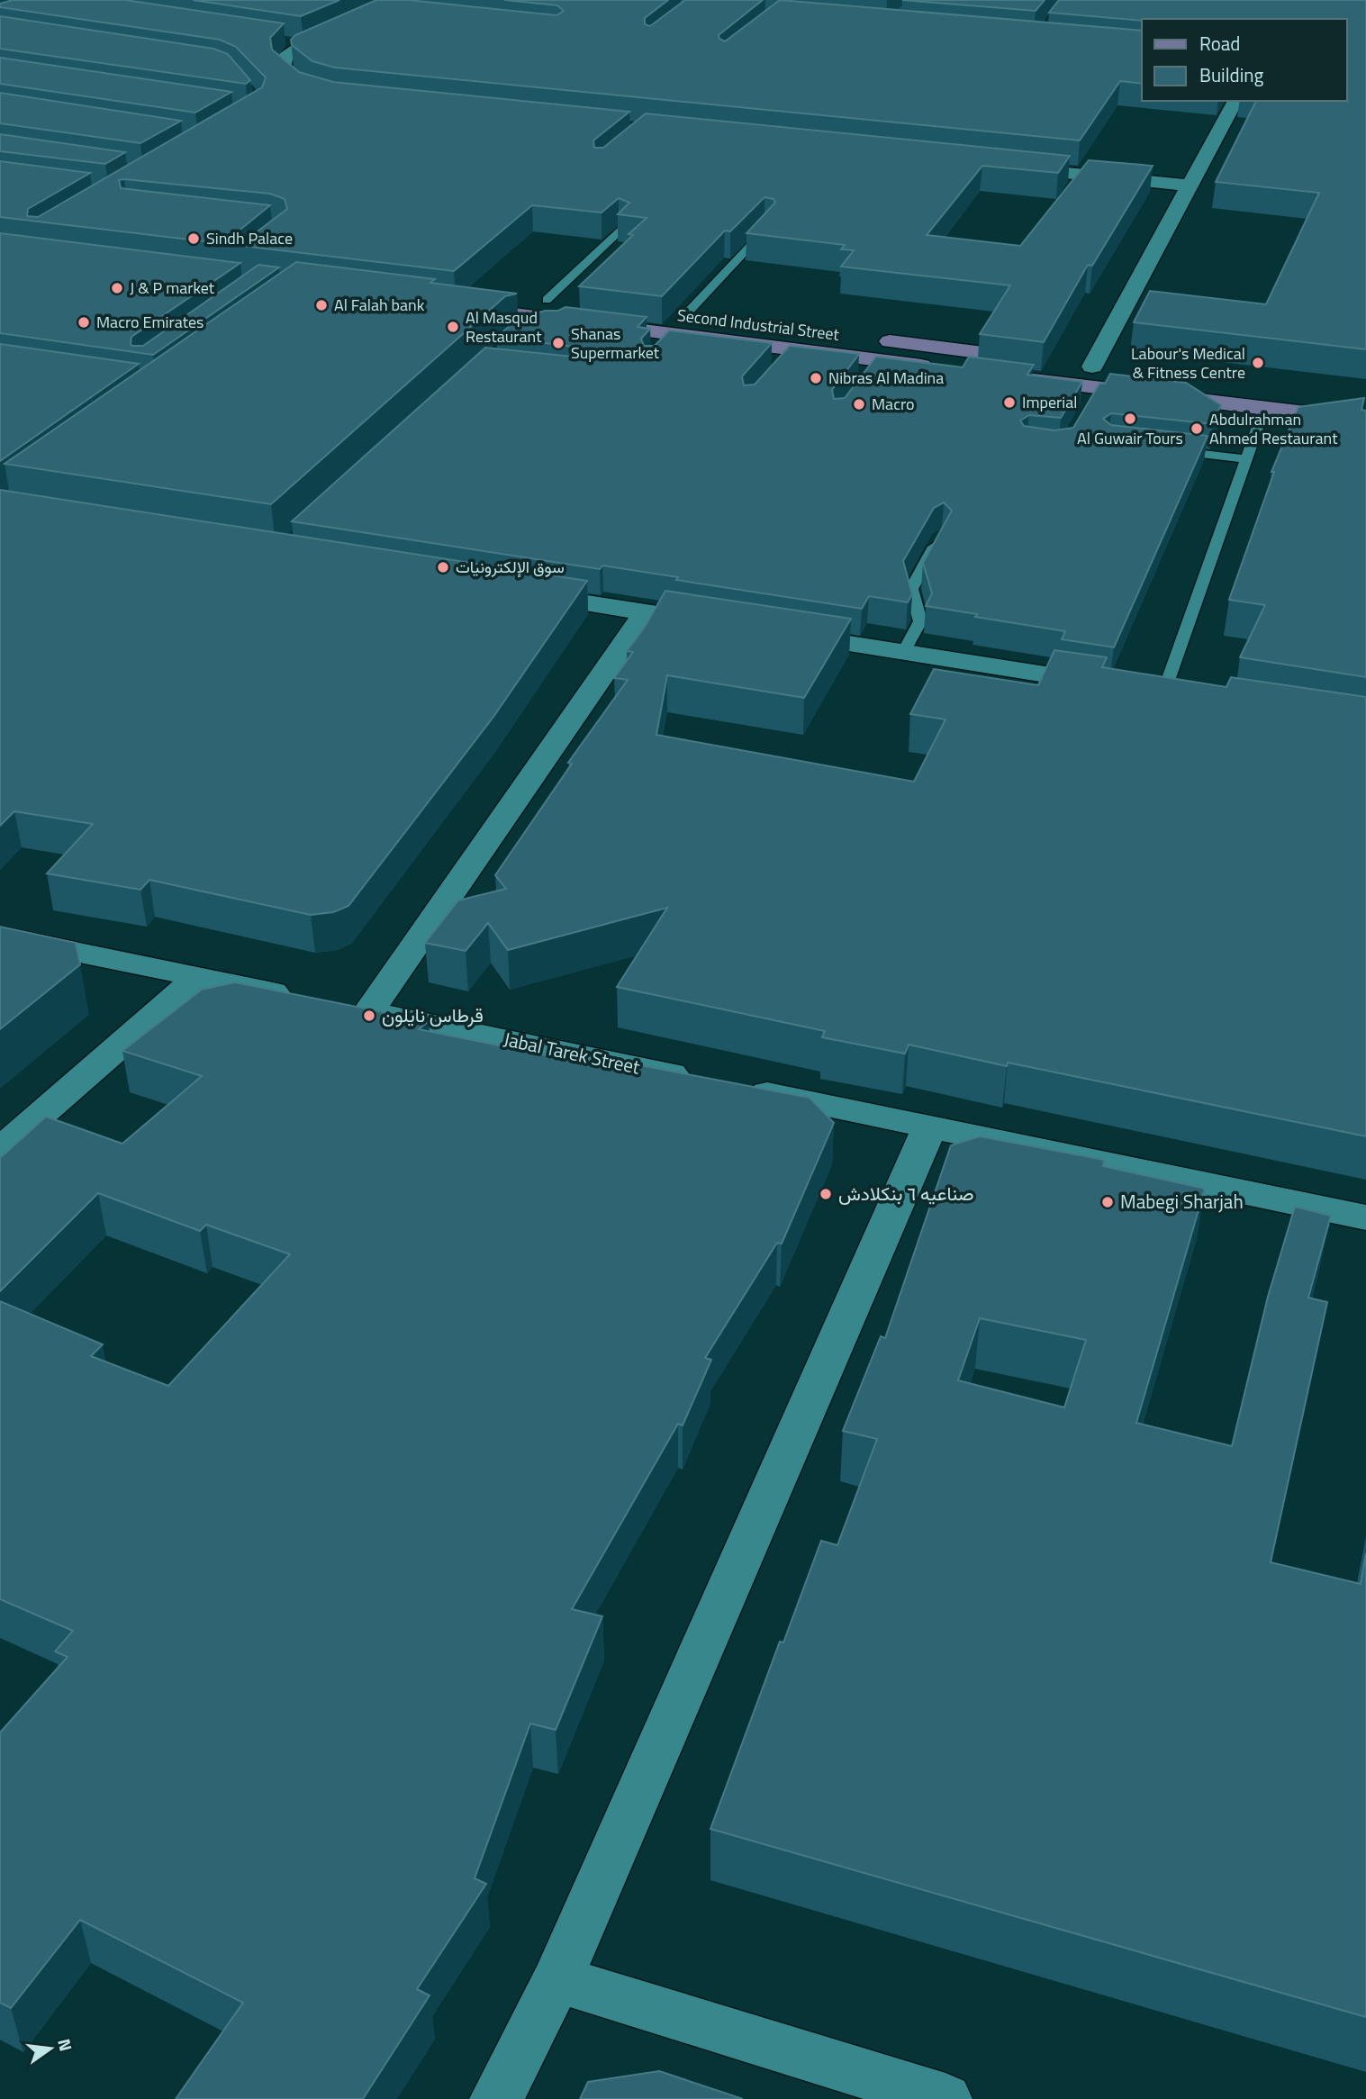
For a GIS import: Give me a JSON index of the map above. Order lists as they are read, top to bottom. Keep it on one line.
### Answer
{"streets":{"main road":["Second Industrial Street"],"street":["Jabal Tarek Street"]},"places":["Sindh Palace","J & P market","Al Falah bank","Macro Emirates","Al Masqud Restaurant","Shanas Supermarket","Labour's Medical & Fitness Centre","Nibras Al Madina","Imperial","Macro","Al Guwair Tours","Abdulrahman Ahmed Restaurant","سوق الإلكترونيات","قرطاس نايلون","صناعيه ٦ بنكلادش","Mabegi Sharjah"],"legend":["Road","Building"],"north":"right"}
